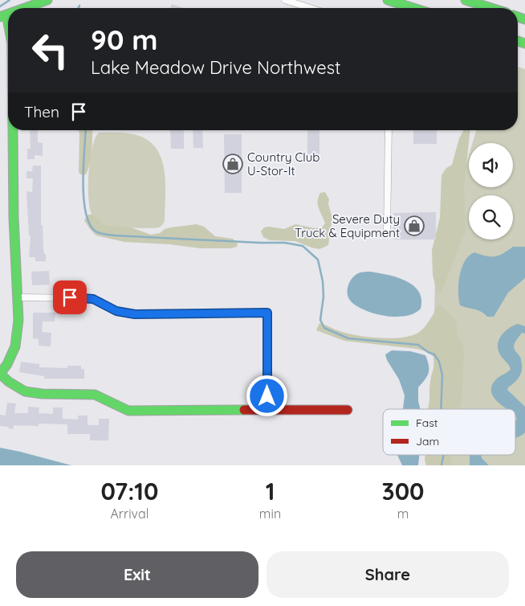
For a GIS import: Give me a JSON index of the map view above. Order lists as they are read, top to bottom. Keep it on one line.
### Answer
{"places":{"shop":["Country Club U-Stor-It","Severe Duty Truck & Equipment"]},"legend":["Fast","Jam"],"page":{"turn":["90 m","Lake Meadow Drive Northwest"],"then":"Then","eta":["07:10","Arrival","1","min","300","m"],"buttons":["Exit","Share"]}}
